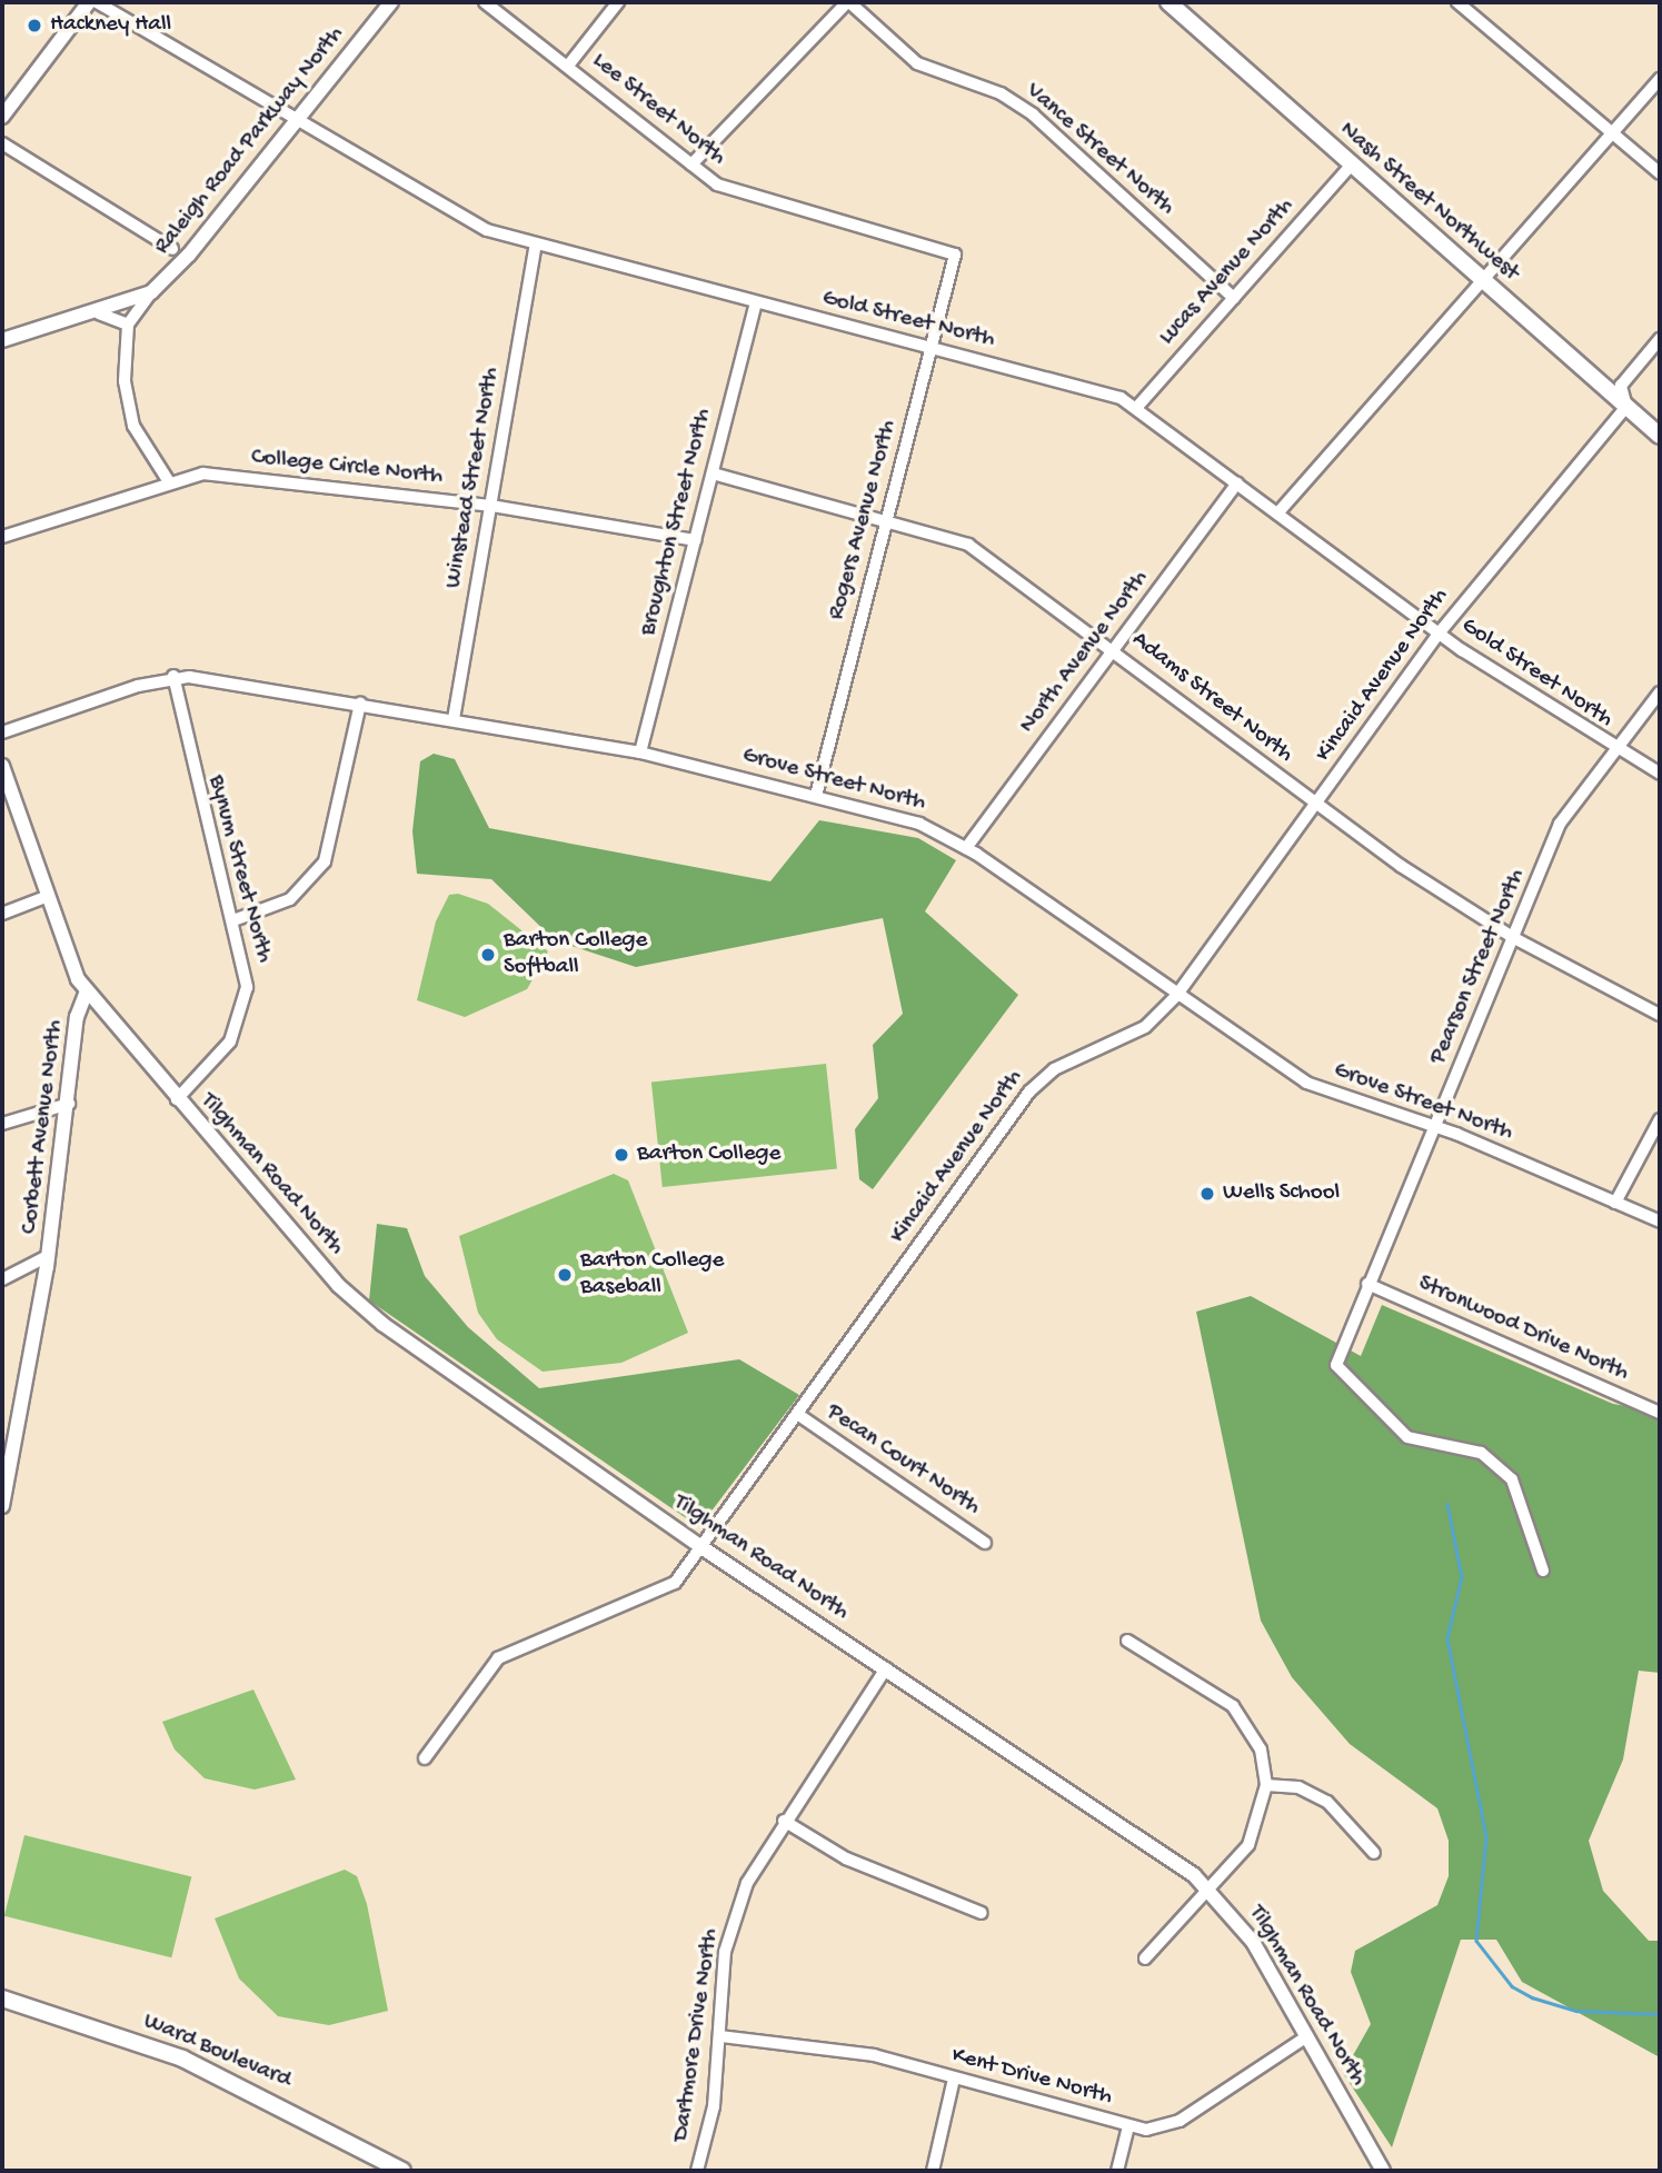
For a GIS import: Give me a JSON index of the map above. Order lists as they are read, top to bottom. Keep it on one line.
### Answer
{"streets":{"main road":["Nash Street Northwest","Ward Boulevard"],"street":["Lee Street North","Raleigh Road Parkway North","Vance Street North","Lucas Avenue North","Gold Street North","College Circle North","Winstead Street North","Rogers Avenue North","Broughton Street North","North Avenue North","Kincaid Avenue North","Adams Street North","Grove Street North","Bynum Street North","Pearson Street North","Corbett Avenue North","Tilghman Road North","Stronwood Drive North","Pecan Court North","Dartmore Drive North","Kent Drive North"]},"crossings":[["Lee Street North","Rogers Avenue North"],["Raleigh Road Parkway North","Gold Street North"],["Vance Street North","Lucas Avenue North"],["Nash Street Northwest","Lucas Avenue North"],["Nash Street Northwest","Kincaid Avenue North"],["Lucas Avenue North","Gold Street North"],["Gold Street North","Winstead Street North"],["Gold Street North","Rogers Avenue North"],["Gold Street North","Broughton Street North"],["Gold Street North","North Avenue North"],["Gold Street North","Kincaid Avenue North"],["Gold Street North","Pearson Street North"],["College Circle North","Winstead Street North"],["College Circle North","Broughton Street North"],["Winstead Street North","Grove Street North"],["Rogers Avenue North","Adams Street North"],["Rogers Avenue North","Grove Street North"],["Broughton Street North","Adams Street North"],["Broughton Street North","Grove Street North"],["North Avenue North","Adams Street North"],["North Avenue North","Grove Street North"],["Kincaid Avenue North","Adams Street North"],["Kincaid Avenue North","Grove Street North"],["Kincaid Avenue North","Tilghman Road North"],["Kincaid Avenue North","Pecan Court North"],["Adams Street North","Pearson Street North"],["Grove Street North","Bynum Street North"],["Grove Street North","Pearson Street North"],["Bynum Street North","Tilghman Road North"],["Pearson Street North","Stronwood Drive North"],["Corbett Avenue North","Tilghman Road North"],["Tilghman Road North","Dartmore Drive North"],["Tilghman Road North","Kent Drive North"],["Dartmore Drive North","Kent Drive North"]],"places":["Hackney Hall","Barton College Softball","Barton College","Wells School","Barton College Baseball"]}
